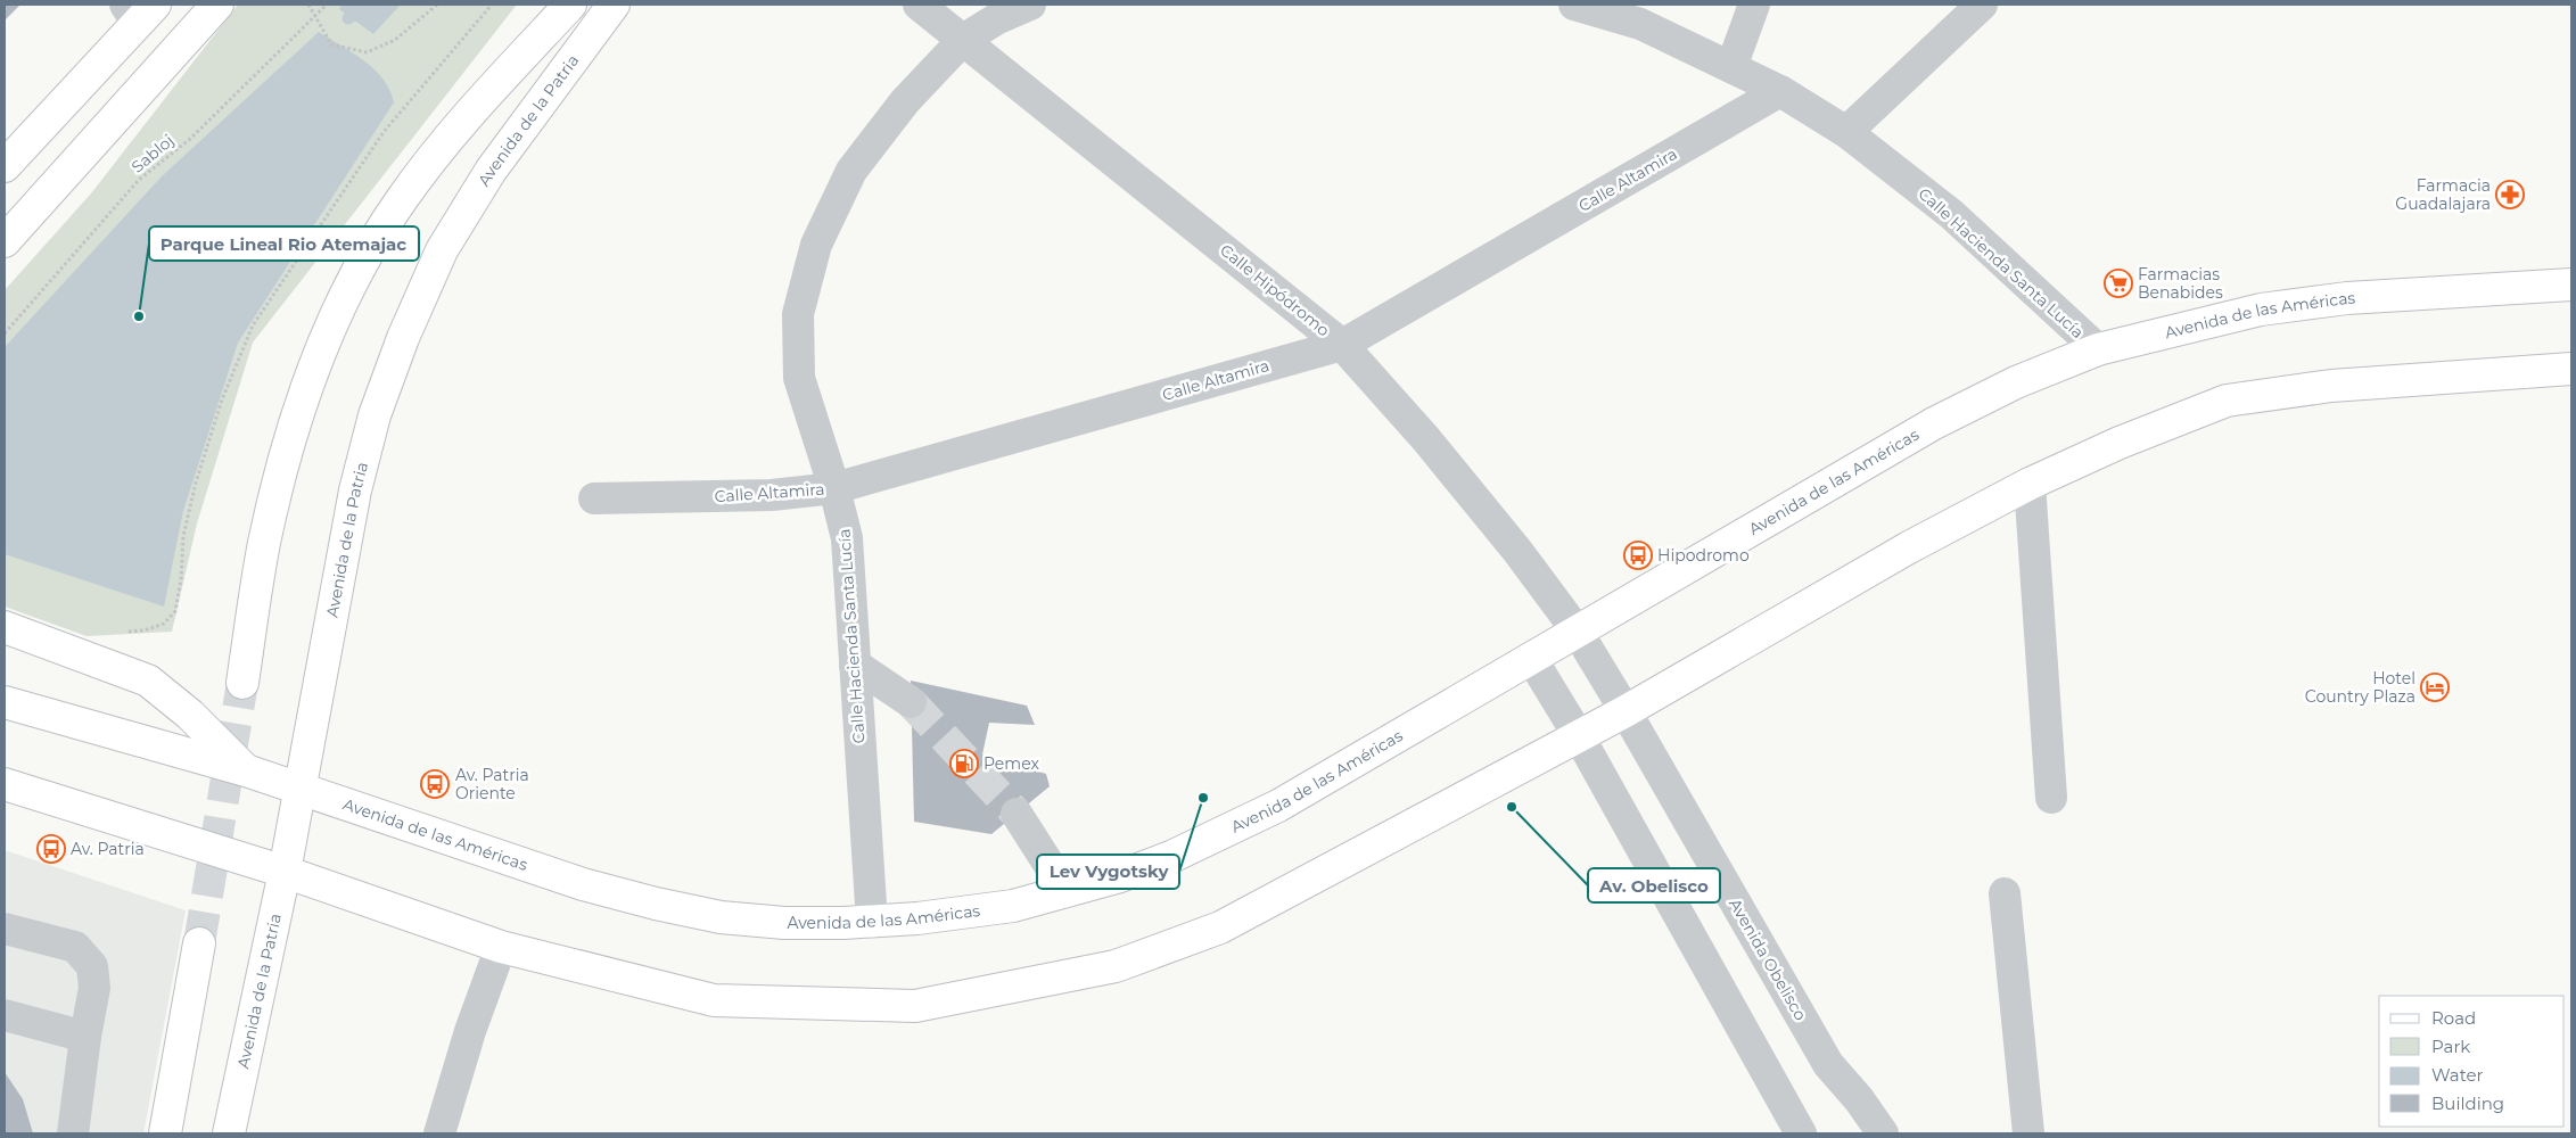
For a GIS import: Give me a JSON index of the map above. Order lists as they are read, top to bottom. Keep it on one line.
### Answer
{"streets":{"main road":["Avenida de la Patria","Avenida de las Américas"],"street":["Calle Altamira","Calle Hacienda Santa Lucía","Calle Hipódromo","Avenida Obelisco"],"path":["Sabloj"]},"crossings":[["Avenida de la Patria","Avenida de las Américas"],["Calle Altamira","Calle Hacienda Santa Lucía"],["Calle Altamira","Calle Hipódromo"],["Calle Hacienda Santa Lucía","Calle Hipódromo"],["Calle Hacienda Santa Lucía","Avenida de las Américas"],["Calle Hipódromo","Avenida de las Américas"],["Calle Hipódromo","Avenida Obelisco"],["Avenida de las Américas","Avenida Obelisco"]],"places":{"pharmacy":["Farmacia Guadalajara"],"supermarket":["Farmacias Benabides"],"other":["Parque Lineal Rio Atemajac","Lev Vygotsky","Av. Obelisco"],"bus stop":["Hipodromo","Av. Patria Oriente","Av. Patria"],"hotel":["Hotel Country Plaza"],"fuel station":["Pemex"]},"legend":["Road","Park","Water","Building"]}
